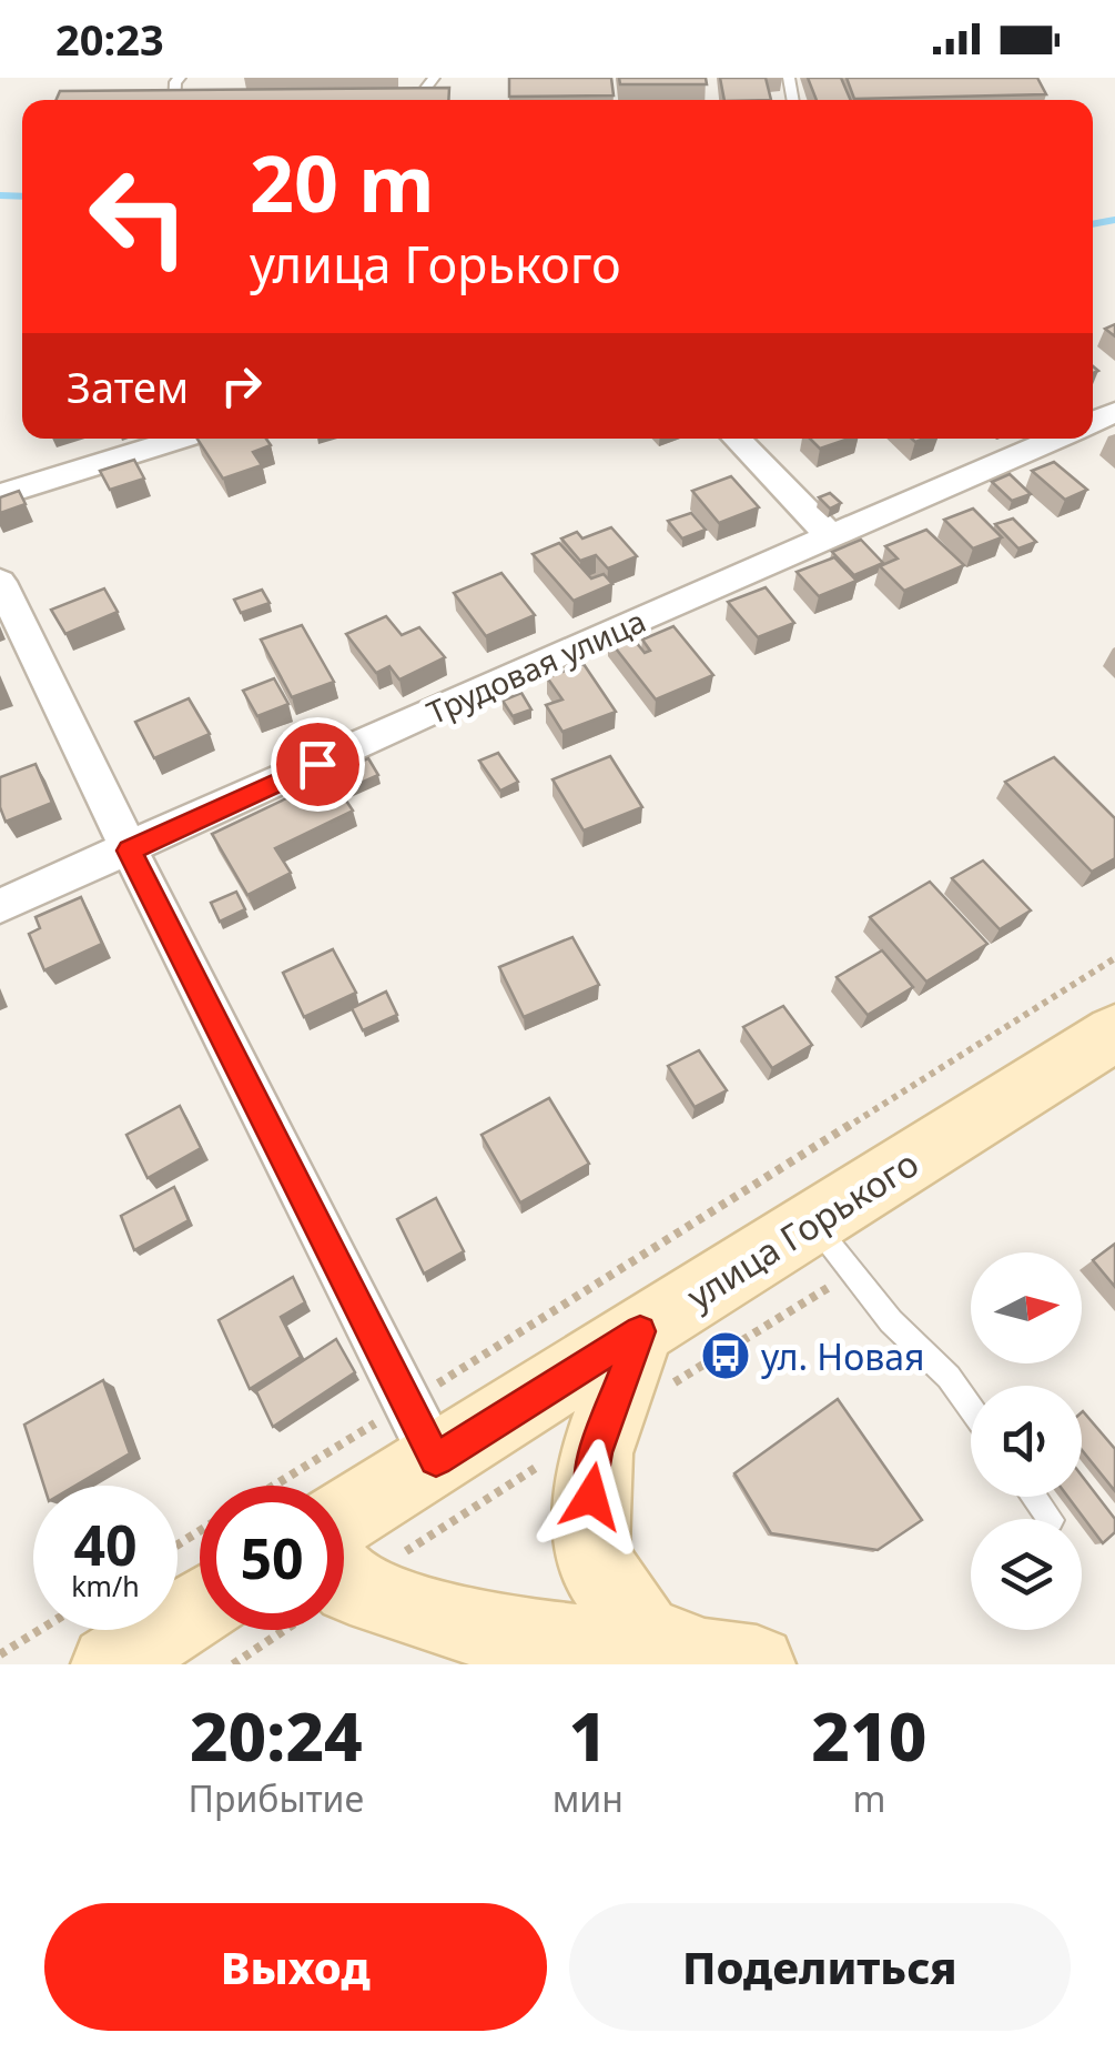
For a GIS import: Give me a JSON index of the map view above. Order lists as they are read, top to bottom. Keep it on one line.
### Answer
{"streets":{"main road":["улица Горького"],"street":["Трудовая улица"]},"places":{"bus stop":["ул. Новая"]},"north":"right","page":{"status":"20:23","turn":["20 m","улица Горького"],"then":"Затем","speed":"40 km/h","limit":"50","eta":["20:24","Прибытие","1","мин","210","m"],"buttons":["Выход","Поделиться"]}}
